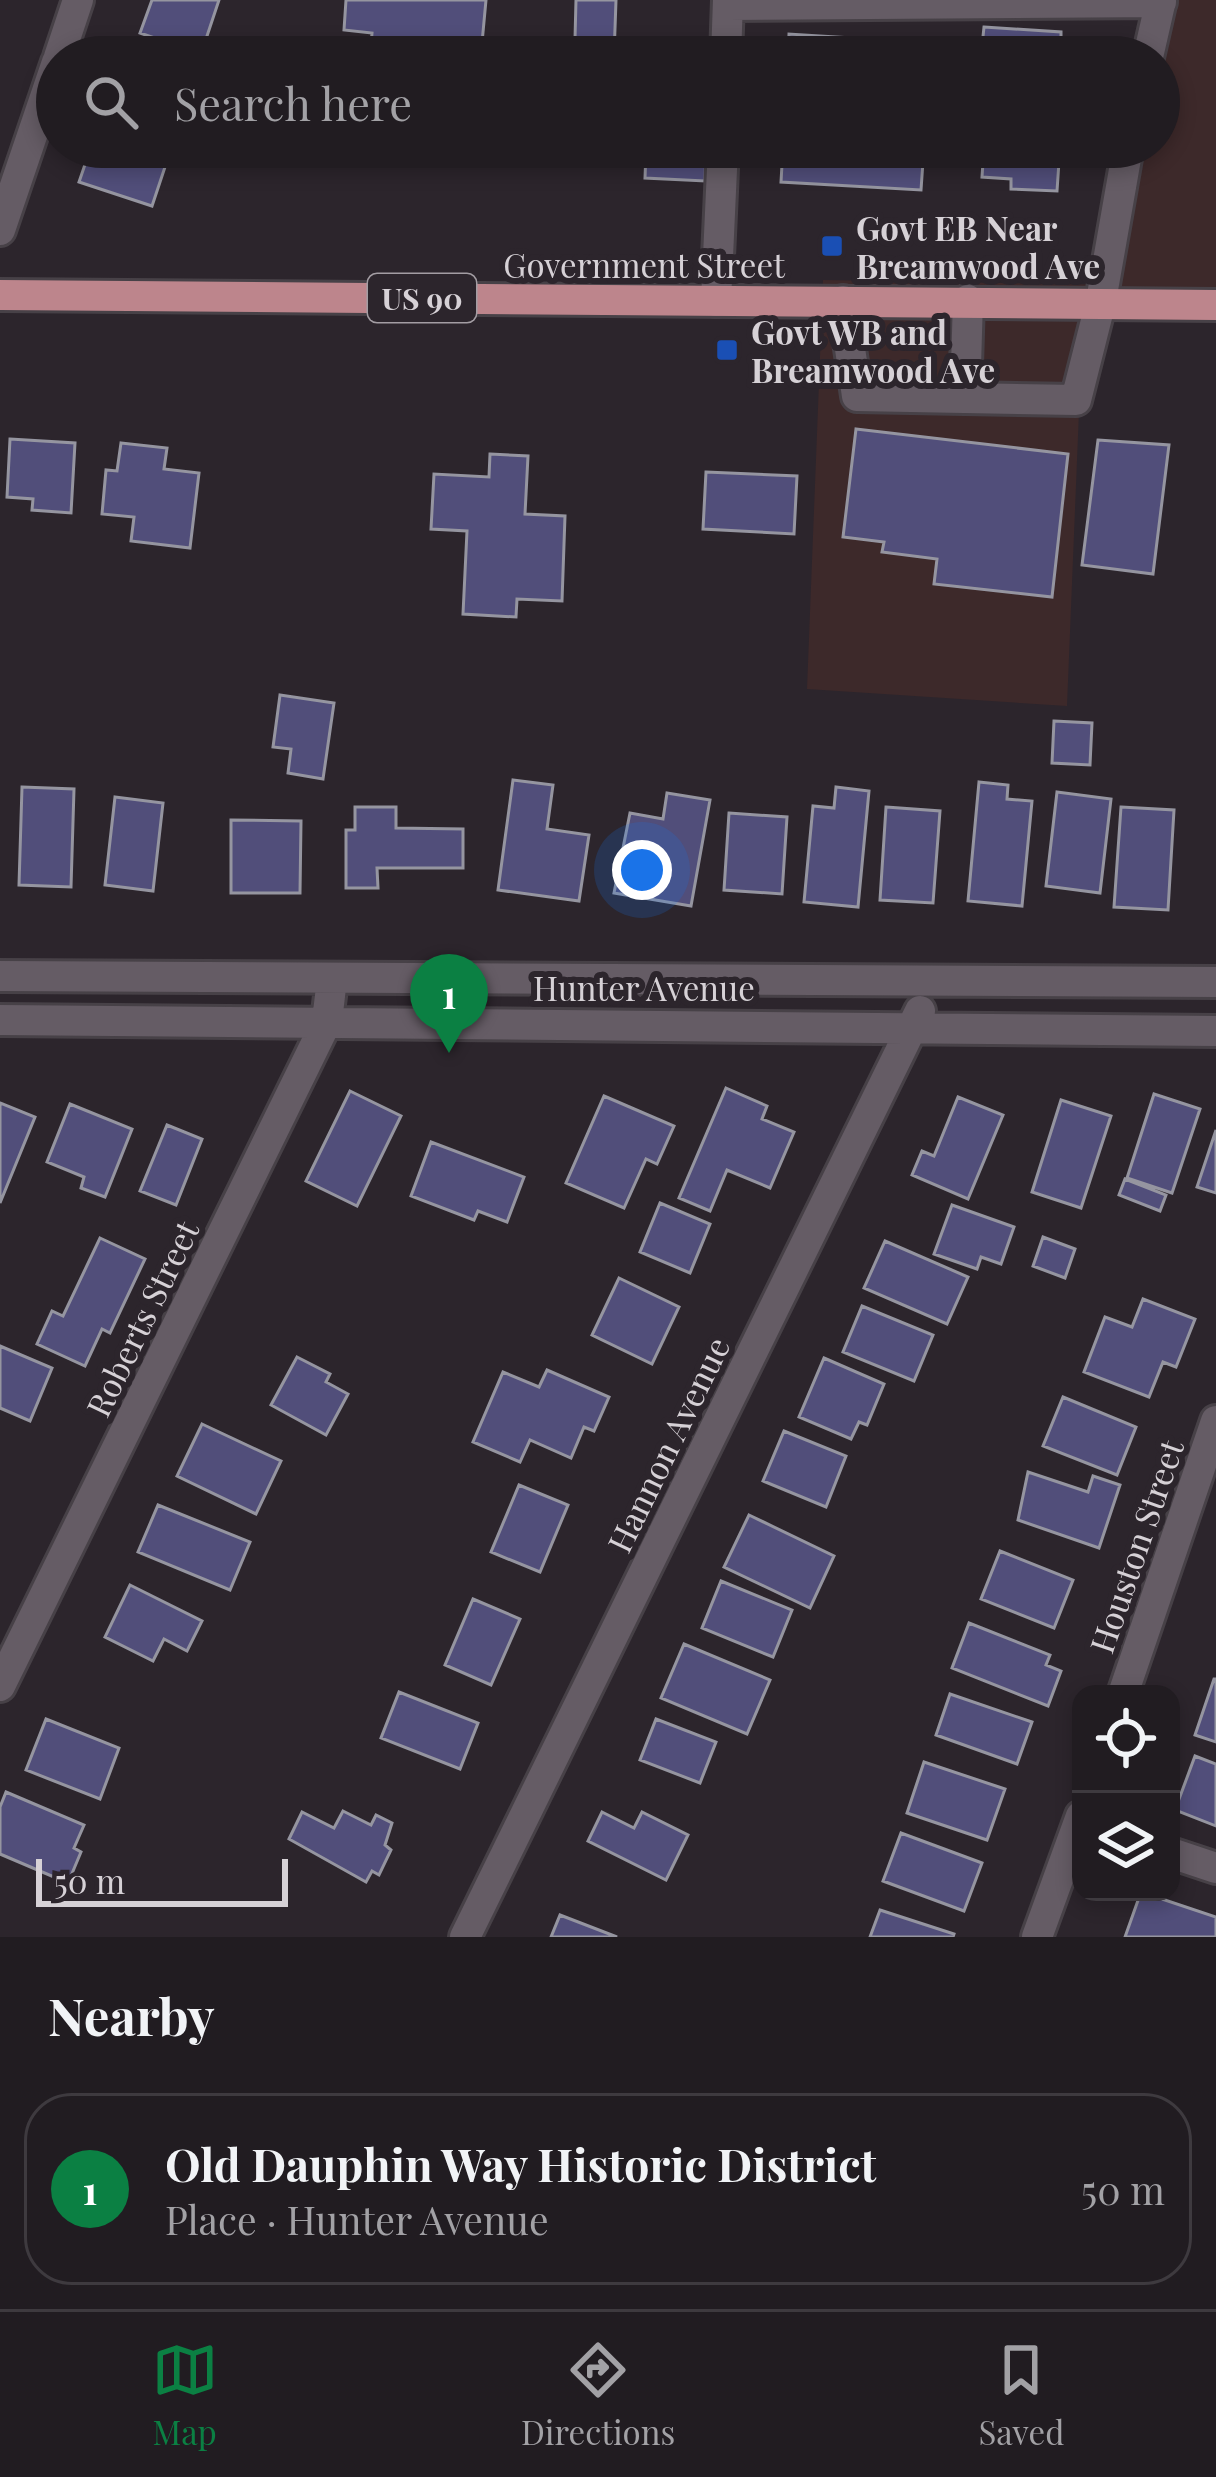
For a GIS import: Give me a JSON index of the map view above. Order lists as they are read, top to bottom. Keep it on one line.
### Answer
{"streets":{"main road":["Government Street","US 90"],"street":["Hunter Avenue","Roberts Street","Hannon Avenue","Houston Street"]},"crossings":[["Hunter Avenue","Roberts Street"],["Hunter Avenue","Hannon Avenue"]],"places":{"transit":["Govt EB Near Breamwood Ave","Govt WB and Breamwood Ave"]},"scale_bar":"50 m","page":{"search":"Search here","pins":"1","scale":"50 m","heading":"Nearby","list":[{"mark":"1","name":"Old Dauphin Way Historic District","note":"Place · Hunter Avenue","value":"50 m"}],"nav":["Map","Directions","Saved"]}}
